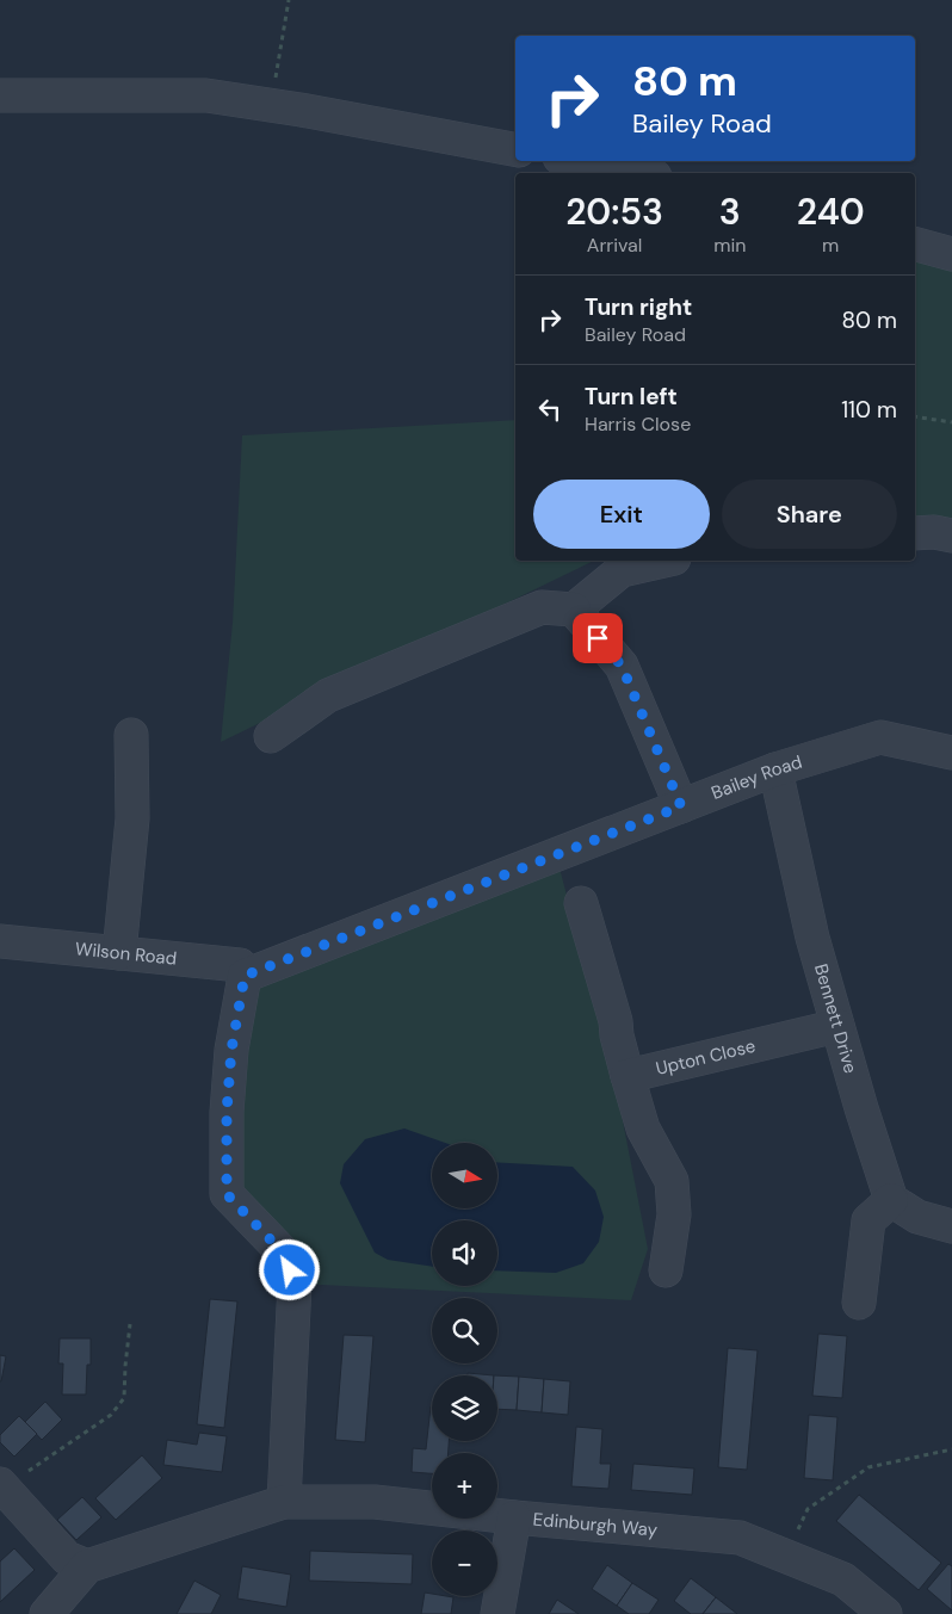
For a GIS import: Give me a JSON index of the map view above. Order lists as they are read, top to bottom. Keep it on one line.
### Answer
{"streets":{"street":["Bailey Road","Wilson Road","Bennett Drive","Upton Close","Edinburgh Way"]},"crossings":[["Bailey Road","Wilson Road"],["Bailey Road","Bennett Drive"],["Bennett Drive","Upton Close"]],"north":"right","page":{"turn":["80 m","Bailey Road"],"eta":["20:53","Arrival","3","min","240","m"],"list":[{"name":"Turn right","note":"Bailey Road","value":"80 m"},{"name":"Turn left","note":"Harris Close","value":"110 m"}],"buttons":["Exit","Share"],"map_buttons":["+","−"]}}
